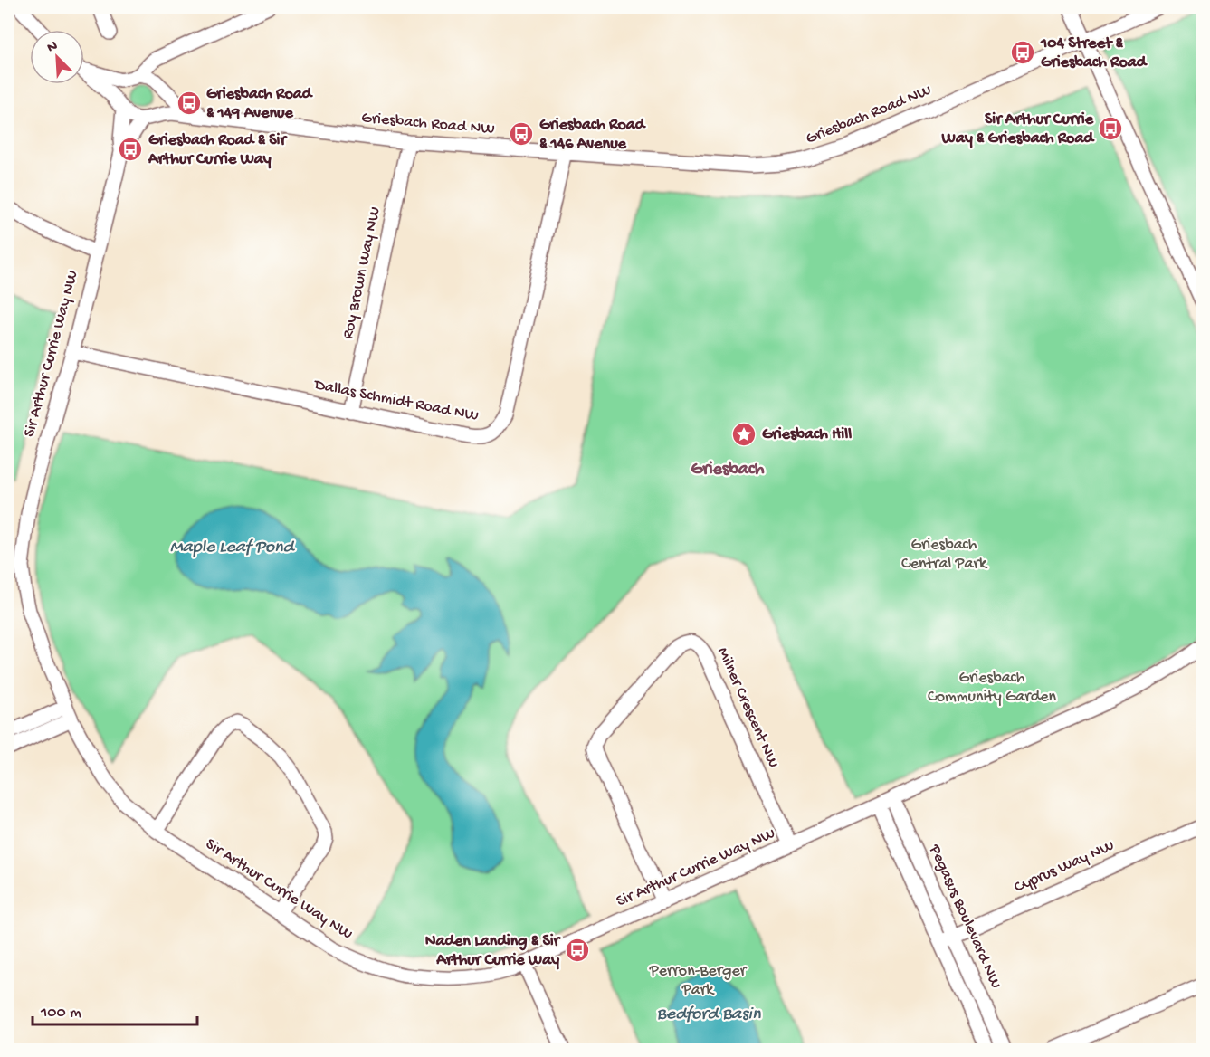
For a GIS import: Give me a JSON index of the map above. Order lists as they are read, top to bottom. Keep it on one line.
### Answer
{"streets":{"street":["Griesbach Road NW","Roy Brown Way NW","Sir Arthur Currie Way NW","Dallas Schmidt Road NW","Milner Crescent NW","Cyprus Way NW","Pegasus Boulevard NW"]},"crossings":[["Griesbach Road NW","Roy Brown Way NW"],["Griesbach Road NW","Sir Arthur Currie Way NW"],["Griesbach Road NW","Dallas Schmidt Road NW"],["Roy Brown Way NW","Dallas Schmidt Road NW"],["Sir Arthur Currie Way NW","Dallas Schmidt Road NW"],["Sir Arthur Currie Way NW","Milner Crescent NW"],["Sir Arthur Currie Way NW","Pegasus Boulevard NW"],["Cyprus Way NW","Pegasus Boulevard NW"]],"districts":["Griesbach"],"water":["Maple Leaf Pond","Bedford Basin"],"parks":["Griesbach Central Park","Griesbach Community Garden","Perron-Berger Park"],"places":{"bus stop":["104 Street & Griesbach Road","Griesbach Road & 149 Avenue","Sir Arthur Currie Way & Griesbach Road","Griesbach Road & 146 Avenue","Griesbach Road & Sir Arthur Currie Way","Naden Landing & Sir Arthur Currie Way"],"place":["Griesbach Hill"]},"scale_bar":"100 m","north":"top left"}
